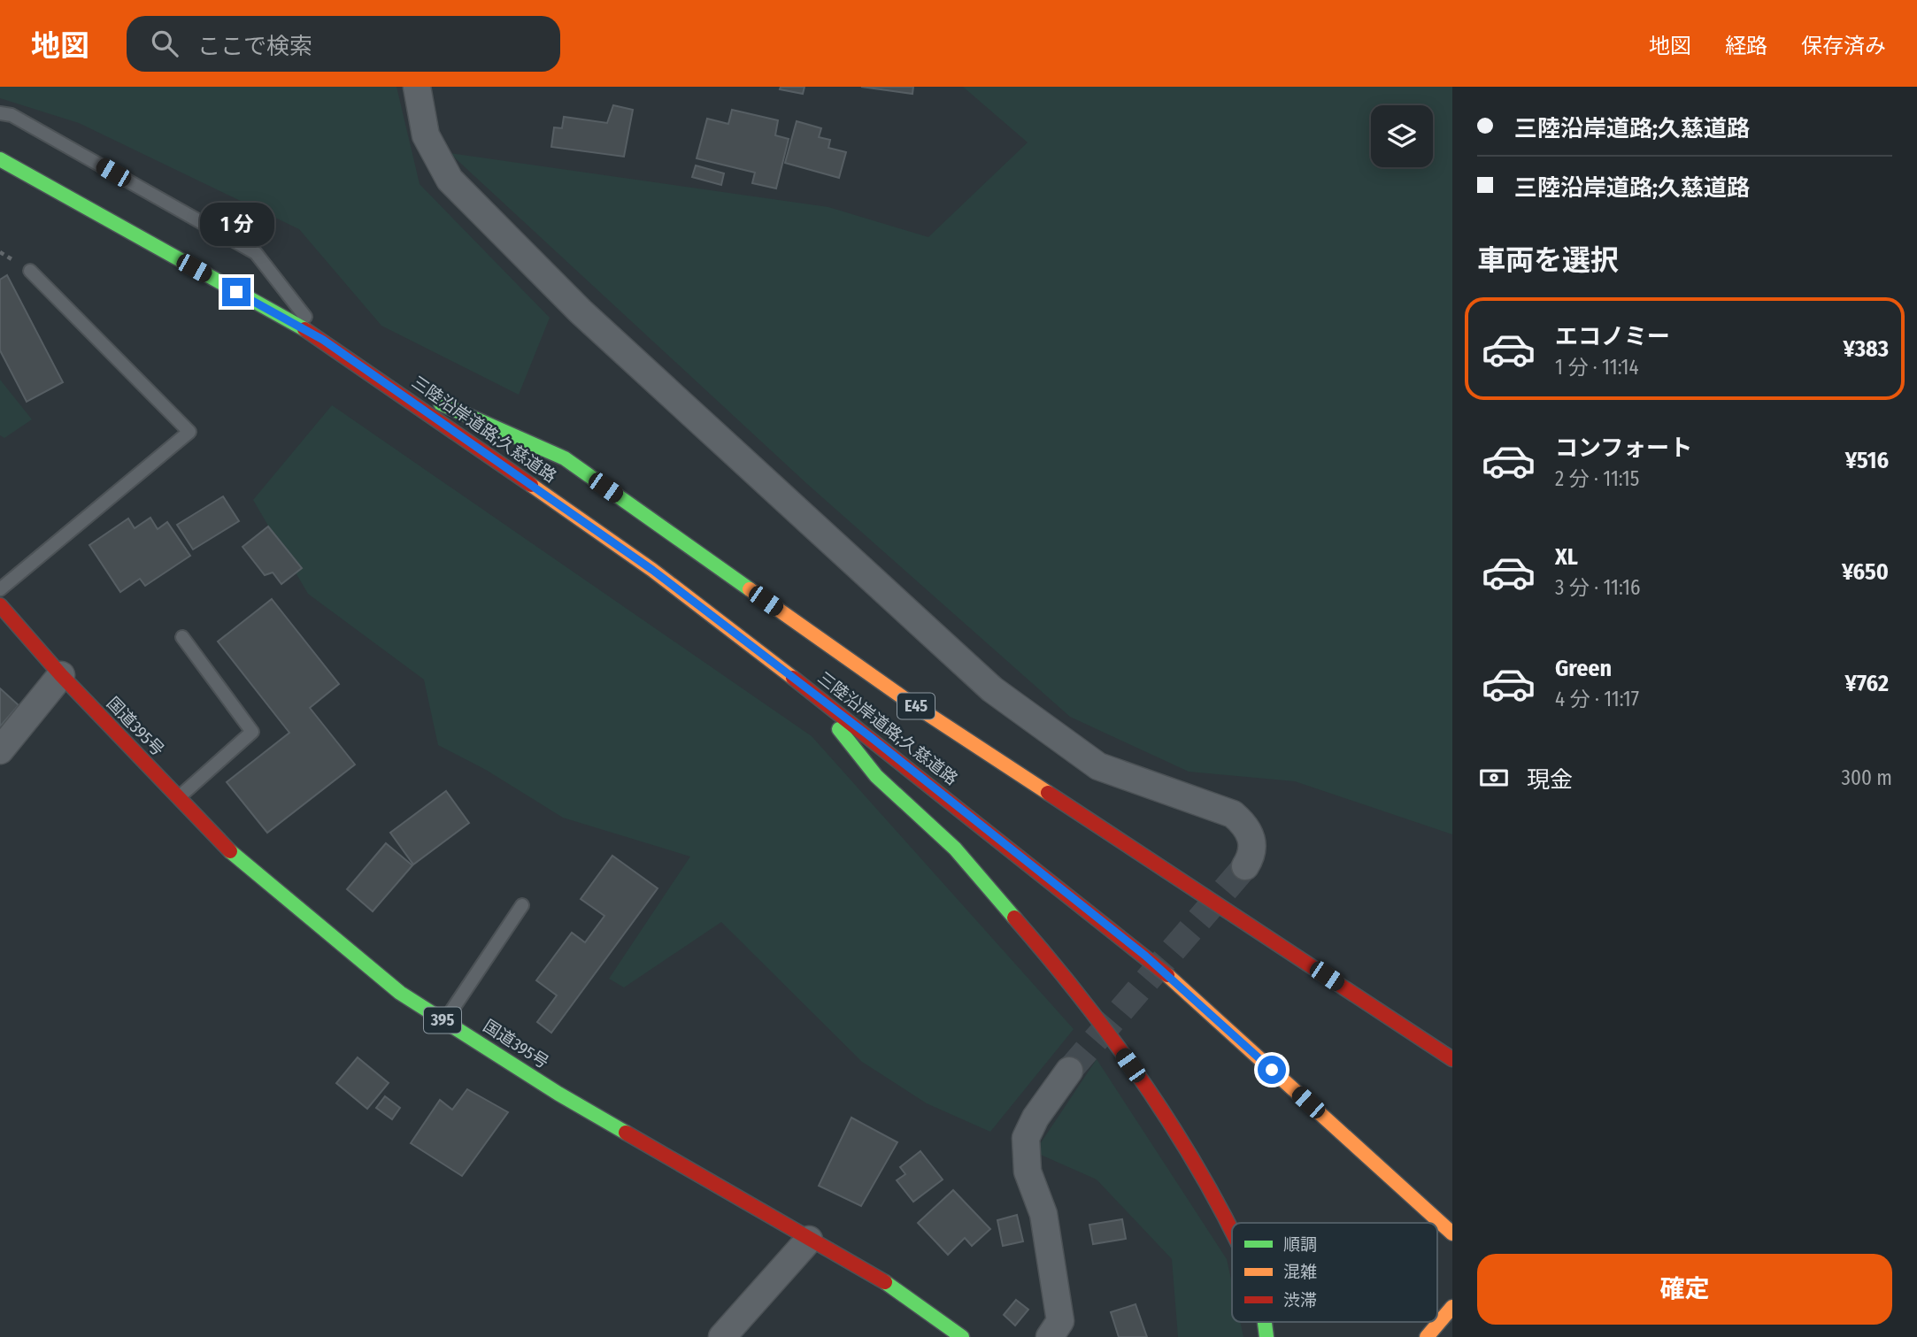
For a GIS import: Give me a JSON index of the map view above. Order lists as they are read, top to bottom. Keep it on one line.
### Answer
{"streets":{"highway":["三陸沿岸道路;久慈道路","E45","国道395号","395"]},"crossings":[["三陸沿岸道路;久慈道路","E45"]],"legend":["順調","混雑","渋滞"],"page":{"header":"地図","search":"ここで検索","nav":["地図","経路","保存済み"],"banner":["三陸沿岸道路;久慈道路","三陸沿岸道路;久慈道路"],"bubble":"1 分","heading":"車両を選択","list":[{"name":"エコノミー","note":"1 分 · 11:14","value":"¥383"},{"name":"コンフォート","note":"2 分 · 11:15","value":"¥516"},{"name":"XL","note":"3 分 · 11:16","value":"¥650"},{"name":"Green","note":"4 分 · 11:17","value":"¥762"}],"pay":["現金","300 m"],"buttons":"確定"}}
